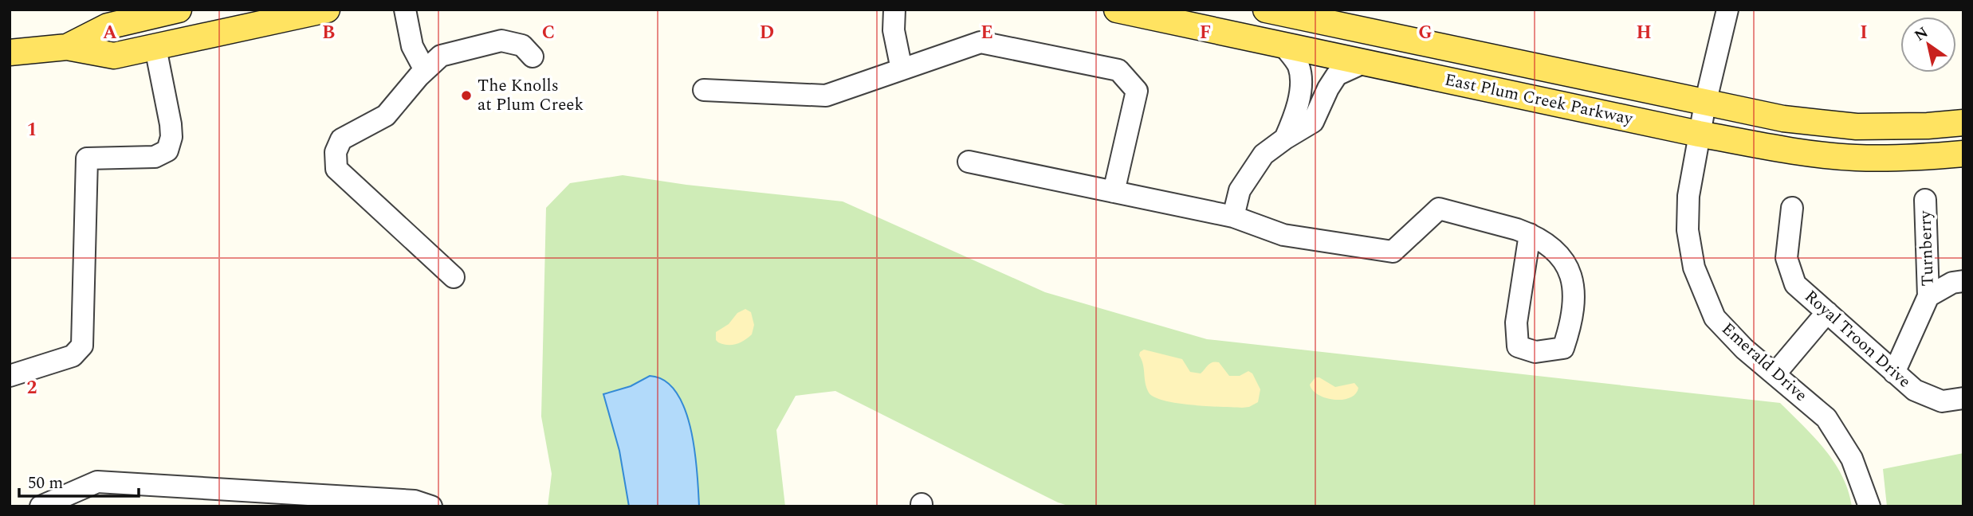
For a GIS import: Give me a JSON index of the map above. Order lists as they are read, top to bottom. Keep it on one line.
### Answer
{"streets":{"main road":["East Plum Creek Parkway"],"street":["Turnberry","Royal Troon Drive","Emerald Drive"]},"crossings":[["East Plum Creek Parkway","Emerald Drive"]],"places":["The Knolls at Plum Creek"],"scale_bar":"50 m","north":"top left","grid":{"columns":["A","B","C","D","E","F","G","H","I"],"rows":["1","2"]}}
